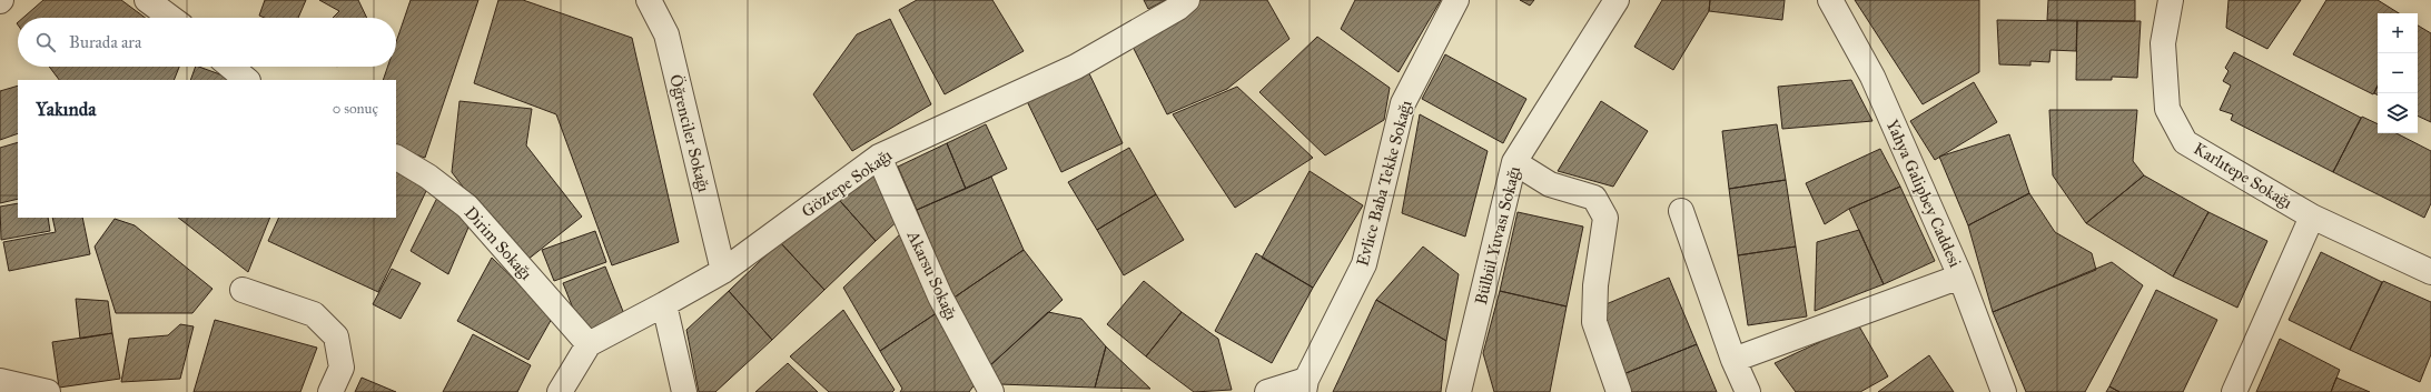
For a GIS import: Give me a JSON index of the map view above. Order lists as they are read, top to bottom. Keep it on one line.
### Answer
{"streets":{"street":["Öğrenciler Sokağı","Karlıtepe Sokağı","Göztepe Sokağı","Evlice Baba Tekke Sokağı","Yahya Galipbey Caddesi","Bülbül Yuvası Sokağı","Dirim Sokağı","Akarsu Sokağı"]},"crossings":[["Öğrenciler Sokağı","Göztepe Sokağı"],["Göztepe Sokağı","Dirim Sokağı"],["Göztepe Sokağı","Akarsu Sokağı"]],"page":{"map_buttons":["+","−"],"search":"Burada ara","heading":["Yakında","0 sonuç"]}}
